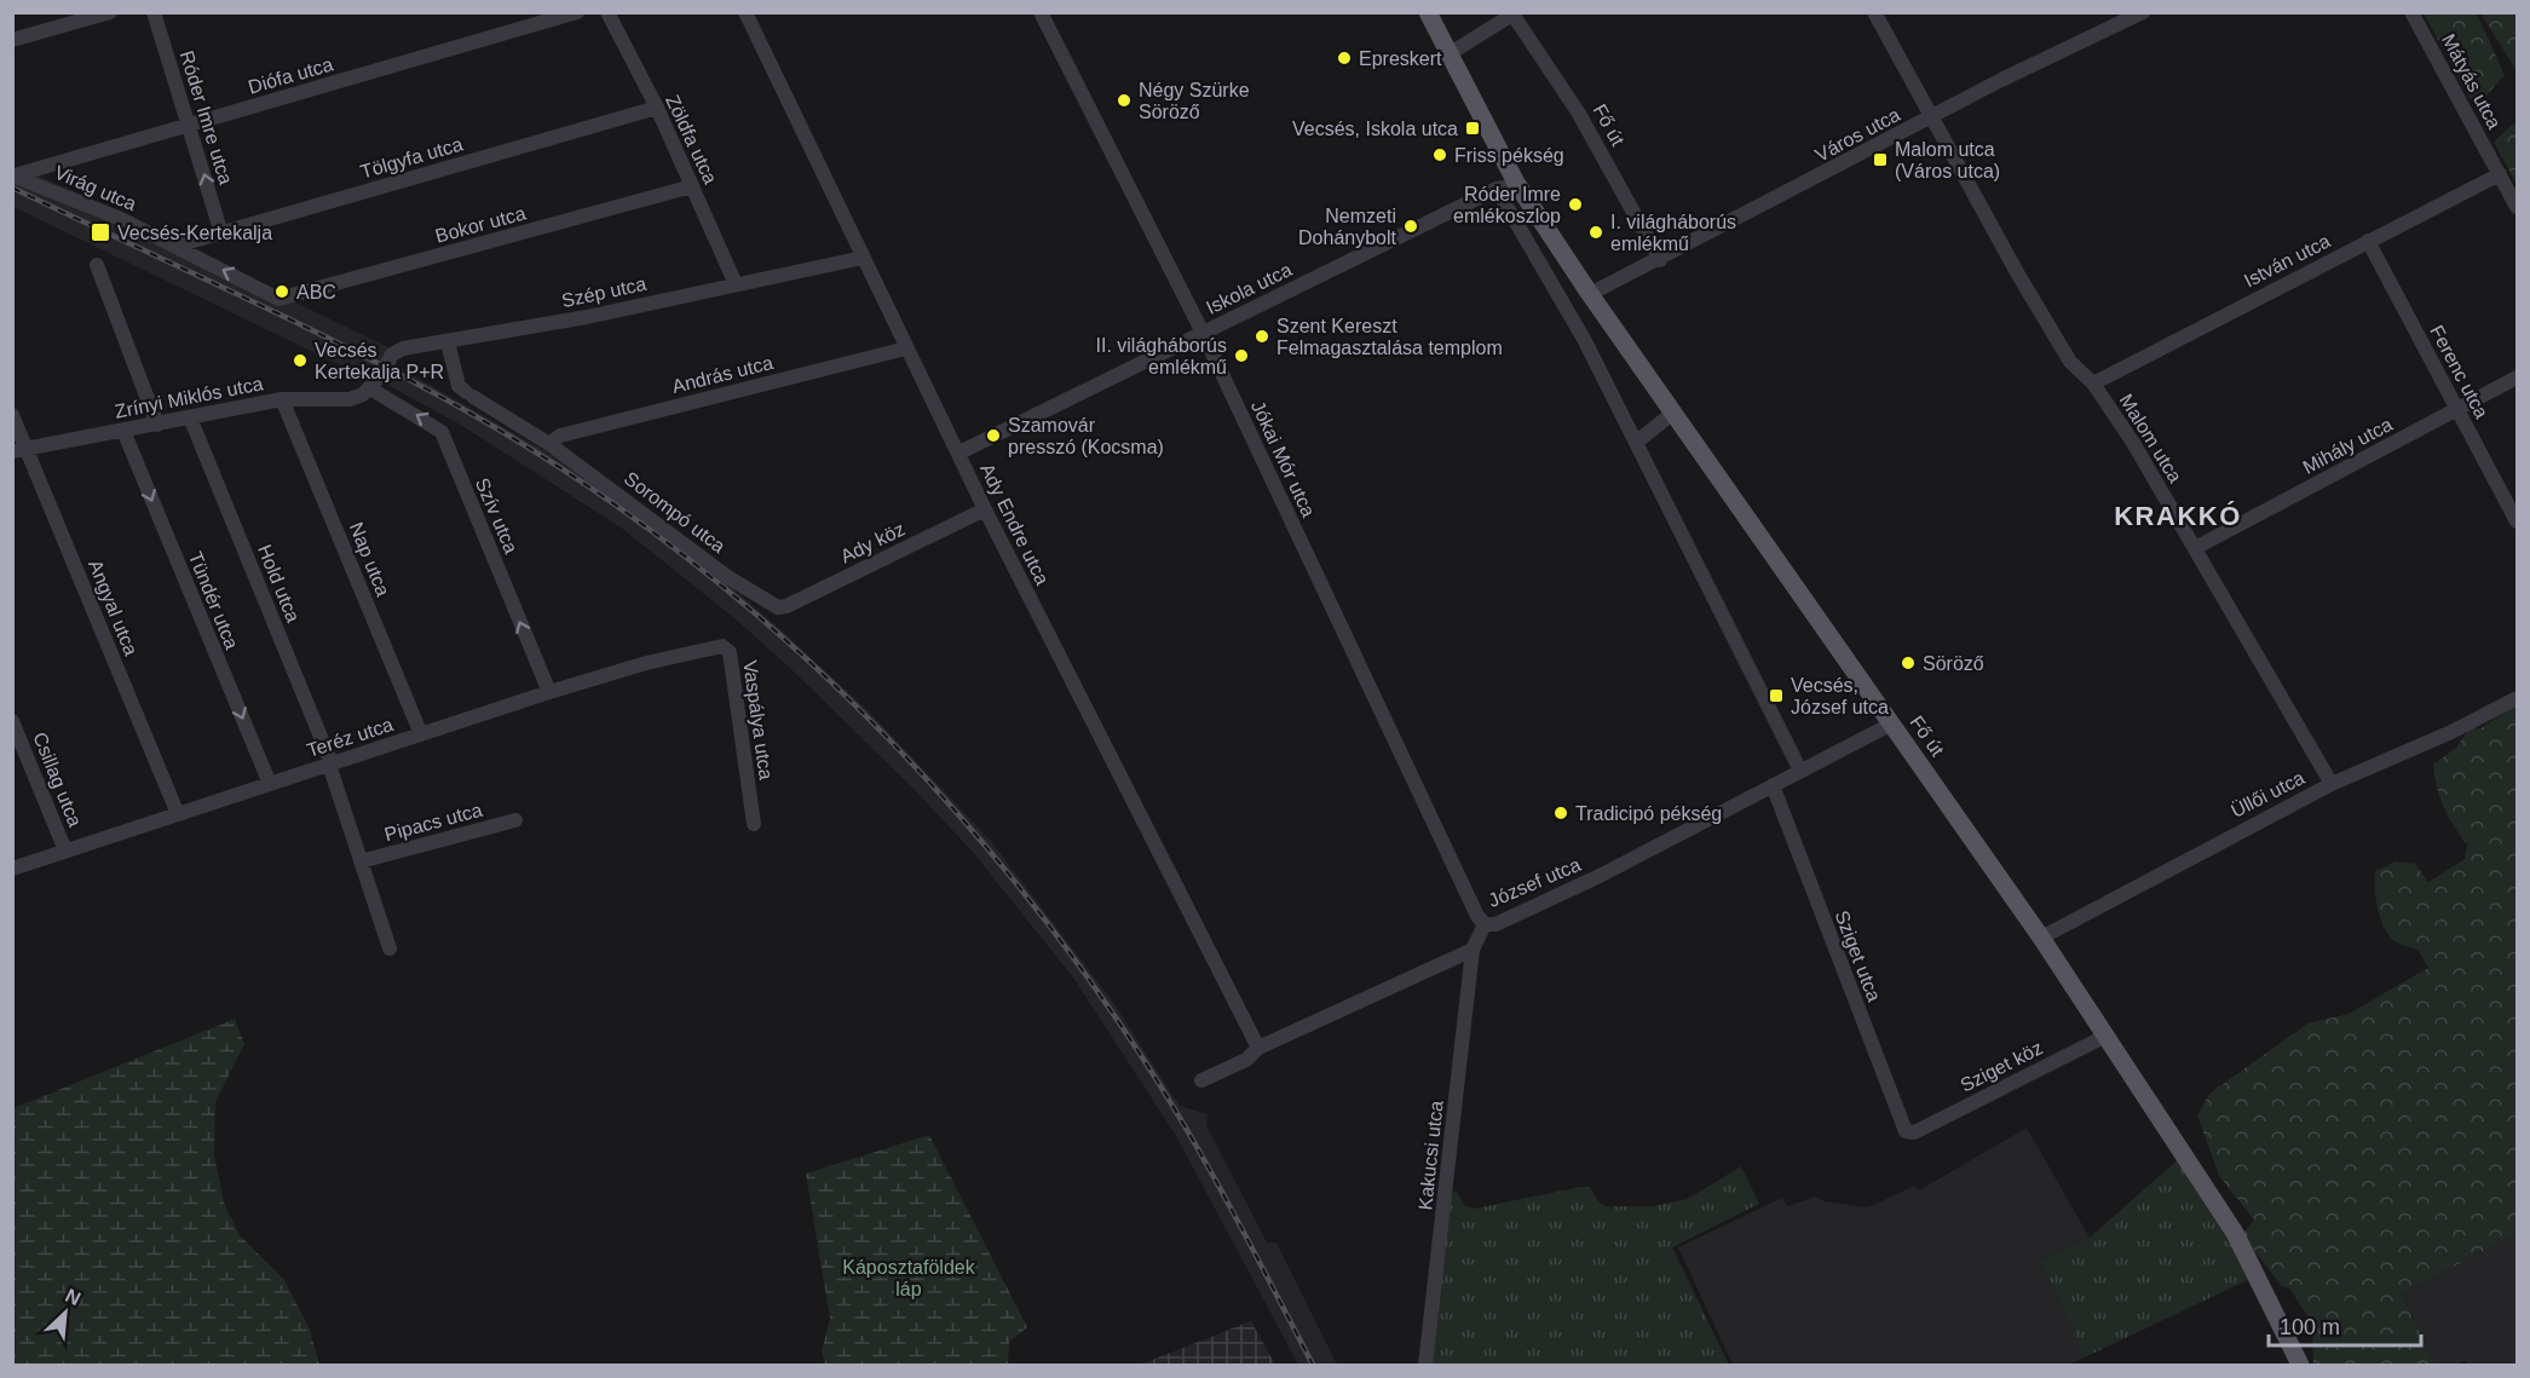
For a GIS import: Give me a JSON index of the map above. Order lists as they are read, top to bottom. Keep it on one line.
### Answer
{"streets":{"main road":["Fő út"],"street":["Diófa utca","Mátyás utca","Róder Imre utca","Város utca","Zöldfa utca","Tölgyfa utca","Virág utca","Bokor utca","István utca","Iskola utca","Szép utca","Ferenc utca","András utca","Zrínyi Miklós utca","Malom utca","Mihály utca","Jókai Mór utca","Sorompó utca","Szív utca","Ady Endre utca","Ady köz","Nap utca","Hold utca","Tündér utca","Angyal utca","Vaspálya utca","Teréz utca","Csillag utca","Üllői utca","Pipacs utca","József utca","Sziget utca","Sziget köz","Kakucsi utca"]},"crossings":[["Diófa utca","Róder Imre utca"],["Diófa utca","Virág utca"],["Mátyás utca","István utca"],["Róder Imre utca","Tölgyfa utca"],["Fő út","Város utca"],["Fő út","Iskola utca"],["Fő út","Üllői utca"],["Fő út","József utca"],["Fő út","Sziget köz"],["Város utca","Malom utca"],["Zöldfa utca","Tölgyfa utca"],["Zöldfa utca","Bokor utca"],["Zöldfa utca","Szép utca"],["Tölgyfa utca","Virág utca"],["Virág utca","Bokor utca"],["István utca","Ferenc utca"],["István utca","Malom utca"],["Iskola utca","Jókai Mór utca"],["Iskola utca","Ady Endre utca"],["Szép utca","Zrínyi Miklós utca"],["Szép utca","Szív utca"],["Szép utca","Ady Endre utca"],["Ferenc utca","Mihály utca"],["András utca","Sorompó utca"],["András utca","Ady Endre utca"],["Zrínyi Miklós utca","Szív utca"],["Zrínyi Miklós utca","Nap utca"],["Zrínyi Miklós utca","Hold utca"],["Zrínyi Miklós utca","Tündér utca"],["Zrínyi Miklós utca","Angyal utca"],["Malom utca","Mihály utca"],["Malom utca","Üllői utca"],["Jókai Mór utca","József utca"],["Sorompó utca","Ady köz"],["Szív utca","Teréz utca"],["Ady Endre utca","Ady köz"],["Nap utca","Teréz utca"],["Hold utca","Teréz utca"],["Hold utca","Pipacs utca"],["Tündér utca","Teréz utca"],["Angyal utca","Teréz utca"],["Vaspálya utca","Teréz utca"],["Teréz utca","Csillag utca"],["József utca","Sziget utca"],["József utca","Kakucsi utca"],["Sziget utca","Sziget köz"]],"one_way":["Róder Imre utca","Virág utca","Tündér utca"],"districts":["KRAKKÓ"],"parks":["Káposztaföldek láp"],"places":{"other":["Epreskert","Négy Szürke Söröző","Friss pékség","Róder Imre emlékoszlop","Nemzeti Dohánybolt","I. világháborús emlékmű","ABC","Szent Kereszt Felmagasztalása templom","II. világháborús emlékmű","Vecsés Kertekalja P+R","Szamovár presszó (Kocsma)","Söröző","Tradicipó pékség"],"transit":["Vecsés, Iskola utca","Malom utca (Város utca)","Vecsés-Kertekalja","Vecsés, József utca"]},"scale_bar":"100 m","north":"top right"}
